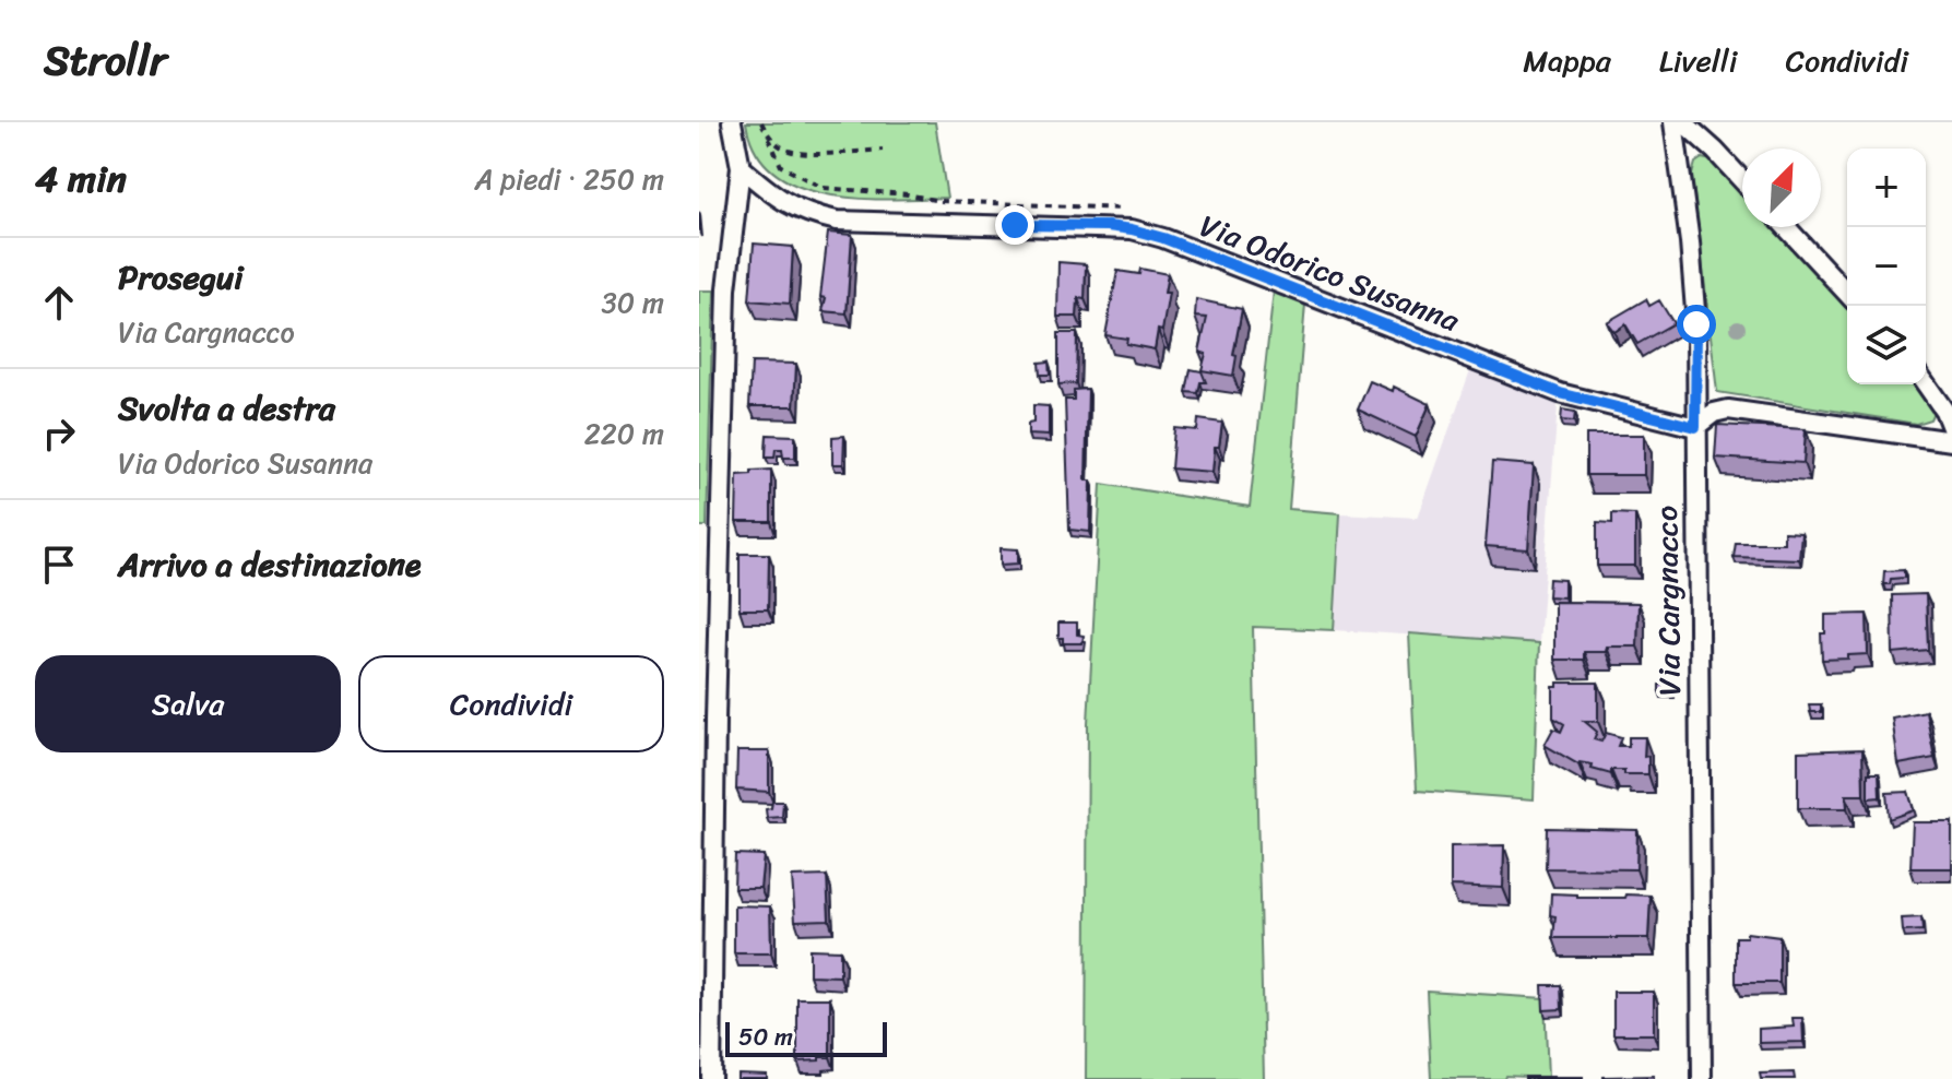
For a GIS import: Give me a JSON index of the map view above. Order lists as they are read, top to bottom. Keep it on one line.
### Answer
{"streets":{"street":["Via Odorico Susanna","Via Cargnacco"]},"crossings":[["Via Odorico Susanna","Via Cargnacco"]],"scale_bar":"50 m","north":"top right","page":{"header":"Strollr","nav":["Mappa","Livelli","Condividi"],"heading":["4 min","A piedi · 250 m"],"map_buttons":["+","−"],"list":[["Prosegui","Via Cargnacco","30 m"],["Svolta a destra","Via Odorico Susanna","220 m"],"Arrivo a destinazione"],"buttons":["Salva","Condividi"],"scale":"50 m"}}
